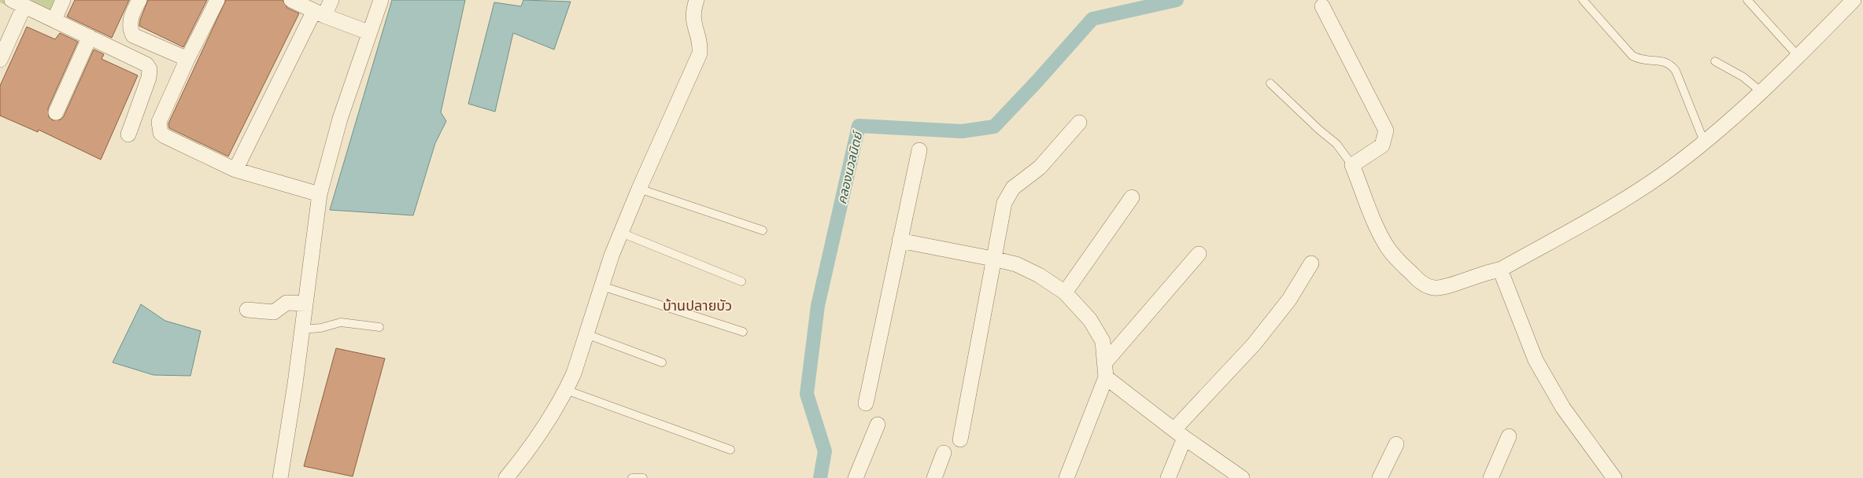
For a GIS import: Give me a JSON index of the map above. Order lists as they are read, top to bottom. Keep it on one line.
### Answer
{"districts":["บ้านปลายบัว"],"water":["คลองนวลนิตย์"]}
